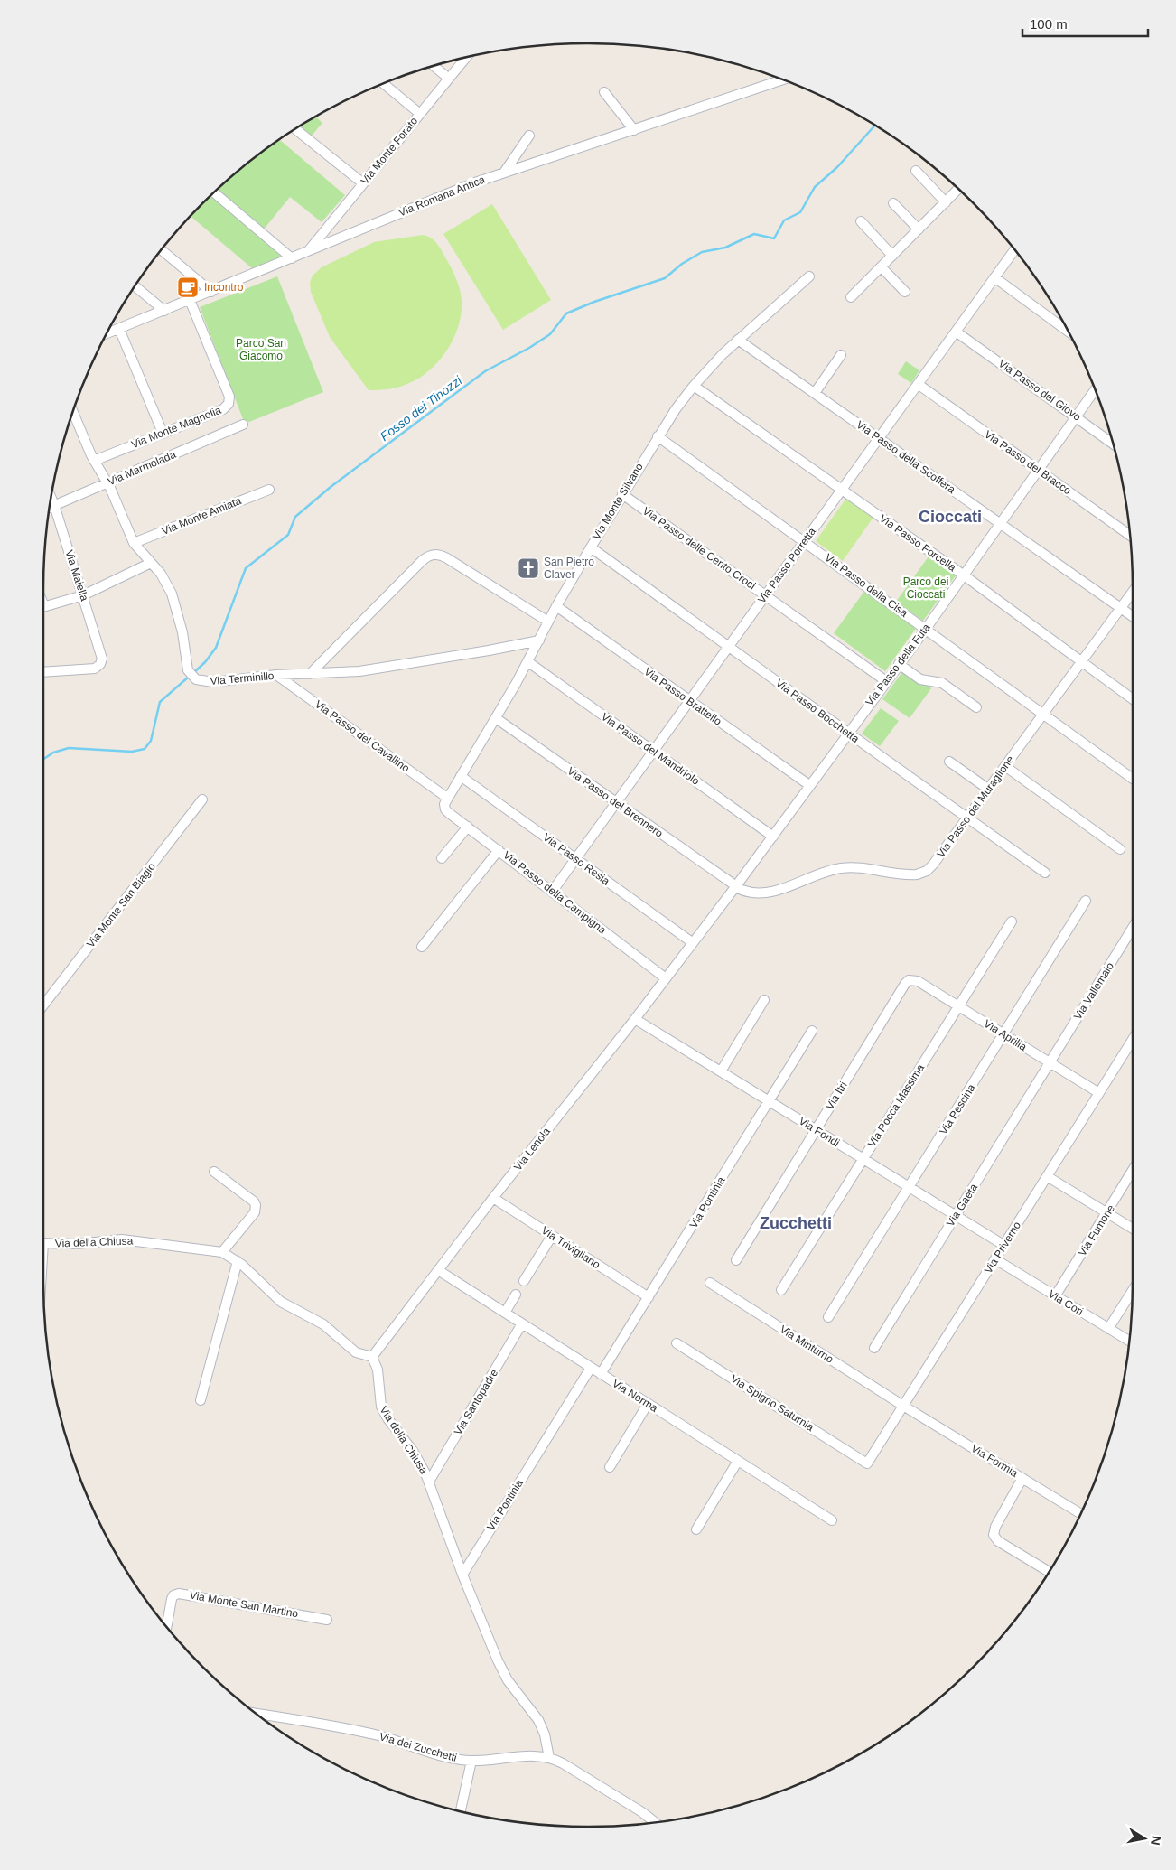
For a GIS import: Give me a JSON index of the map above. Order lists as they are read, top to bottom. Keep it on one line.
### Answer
{"streets":{"street":["Via Monte Forato","Via Romana Antica","Via Passo del Giovo","Via Monte Magnolia","Via Passo della Scoffera","Via Passo del Bracco","Via Marmolada","Via Monte Silvano","Via Monte Amiata","Via Passo Forcella","Via Passo delle Cento Croci","Via Passo Porretta","Via Maiella","Via Passo della Cisa","Via Passo della Futa","Via Terminillo","Via Passo Brattello","Via Passo Bocchetta","Via Passo del Cavallino","Via Passo del Mandriolo","Via Passo del Brennero","Via Passo del Muraglione","Via Passo Resia","Via Passo della Campigna","Via Monte San Biagio","Via Vallemaio","Via Aprilia","Via Itri","Via Rocca Massima","Via Pescina","Via Fondi","Via Lenola","Via Pontinia","Via Gaeta","Via Fumone","Via della Chiusa","Via Trivigliano","Via Priverno","Via Cori","Via Minturno","Via Norma","Via Santopadre","Via Spigno Saturnia","Via Formia","Via Monte San Martino","Via dei Zucchetti"]},"crossings":[["Via Monte Forato","Via Romana Antica"],["Via Romana Antica","Via Monte Magnolia"],["Via Passo del Giovo","Via Passo Porretta"],["Via Passo del Giovo","Via Passo della Futa"],["Via Monte Magnolia","Via Terminillo"],["Via Passo della Scoffera","Via Monte Silvano"],["Via Passo della Scoffera","Via Passo Porretta"],["Via Passo della Scoffera","Via Passo della Futa"],["Via Passo della Scoffera","Via Passo del Muraglione"],["Via Passo del Bracco","Via Passo Porretta"],["Via Passo del Bracco","Via Passo della Futa"],["Via Marmolada","Via Maiella"],["Via Marmolada","Via Terminillo"],["Via Monte Silvano","Via Passo Forcella"],["Via Monte Silvano","Via Passo delle Cento Croci"],["Via Monte Silvano","Via Passo della Cisa"],["Via Monte Silvano","Via Terminillo"],["Via Monte Silvano","Via Passo Brattello"],["Via Monte Silvano","Via Passo Bocchetta"],["Via Monte Silvano","Via Passo del Cavallino"],["Via Monte Silvano","Via Passo del Mandriolo"],["Via Monte Silvano","Via Passo del Brennero"],["Via Monte Silvano","Via Passo Resia"],["Via Monte Silvano","Via Passo della Campigna"],["Via Monte Amiata","Via Terminillo"],["Via Passo Forcella","Via Passo Porretta"],["Via Passo Forcella","Via Passo della Futa"],["Via Passo Forcella","Via Passo del Muraglione"],["Via Passo delle Cento Croci","Via Passo Porretta"],["Via Passo delle Cento Croci","Via Passo della Futa"],["Via Passo Porretta","Via Passo della Cisa"],["Via Passo Porretta","Via Passo Brattello"],["Via Passo Porretta","Via Passo Bocchetta"],["Via Passo Porretta","Via Passo del Mandriolo"],["Via Passo Porretta","Via Passo del Brennero"],["Via Passo Porretta","Via Passo Resia"],["Via Passo della Cisa","Via Passo della Futa"],["Via Passo della Cisa","Via Passo del Muraglione"],["Via Passo della Futa","Via Passo Brattello"],["Via Passo della Futa","Via Passo Bocchetta"],["Via Passo della Futa","Via Passo del Mandriolo"],["Via Passo della Futa","Via Passo del Brennero"],["Via Passo della Futa","Via Passo del Muraglione"],["Via Passo della Futa","Via Passo Resia"],["Via Passo della Futa","Via Lenola"],["Via Terminillo","Via Passo del Cavallino"],["Via Passo Bocchetta","Via Passo del Muraglione"],["Via Passo del Cavallino","Via Passo della Campigna"],["Via Passo del Brennero","Via Passo del Muraglione"],["Via Passo Resia","Via Lenola"],["Via Passo della Campigna","Via Lenola"],["Via Vallemaio","Via Aprilia"],["Via Vallemaio","Via Gaeta"],["Via Aprilia","Via Itri"],["Via Aprilia","Via Rocca Massima"],["Via Aprilia","Via Pescina"],["Via Aprilia","Via Gaeta"],["Via Aprilia","Via Priverno"],["Via Itri","Via Fondi"],["Via Rocca Massima","Via Fondi"],["Via Pescina","Via Fondi"],["Via Fondi","Via Lenola"],["Via Fondi","Via Pontinia"],["Via Fondi","Via Gaeta"],["Via Fondi","Via Priverno"],["Via Lenola","Via della Chiusa"],["Via Lenola","Via Trivigliano"],["Via Lenola","Via Norma"],["Via Pontinia","Via della Chiusa"],["Via Pontinia","Via Trivigliano"],["Via Pontinia","Via Norma"],["Via Fumone","Via Cori"],["Via della Chiusa","Via Santopadre"],["Via della Chiusa","Via dei Zucchetti"],["Via Priverno","Via Cori"],["Via Priverno","Via Minturno"],["Via Priverno","Via Spigno Saturnia"],["Via Priverno","Via Formia"],["Via Minturno","Via Formia"],["Via Norma","Via Santopadre"]],"districts":["Cioccati","Zucchetti"],"water":["Fosso dei Tinozzi"],"parks":["Parco San Giacomo","Parco dei Cioccati"],"places":{"cafe":["Incontro"],"church":["San Pietro Claver"]},"scale_bar":"100 m","north":"right"}
